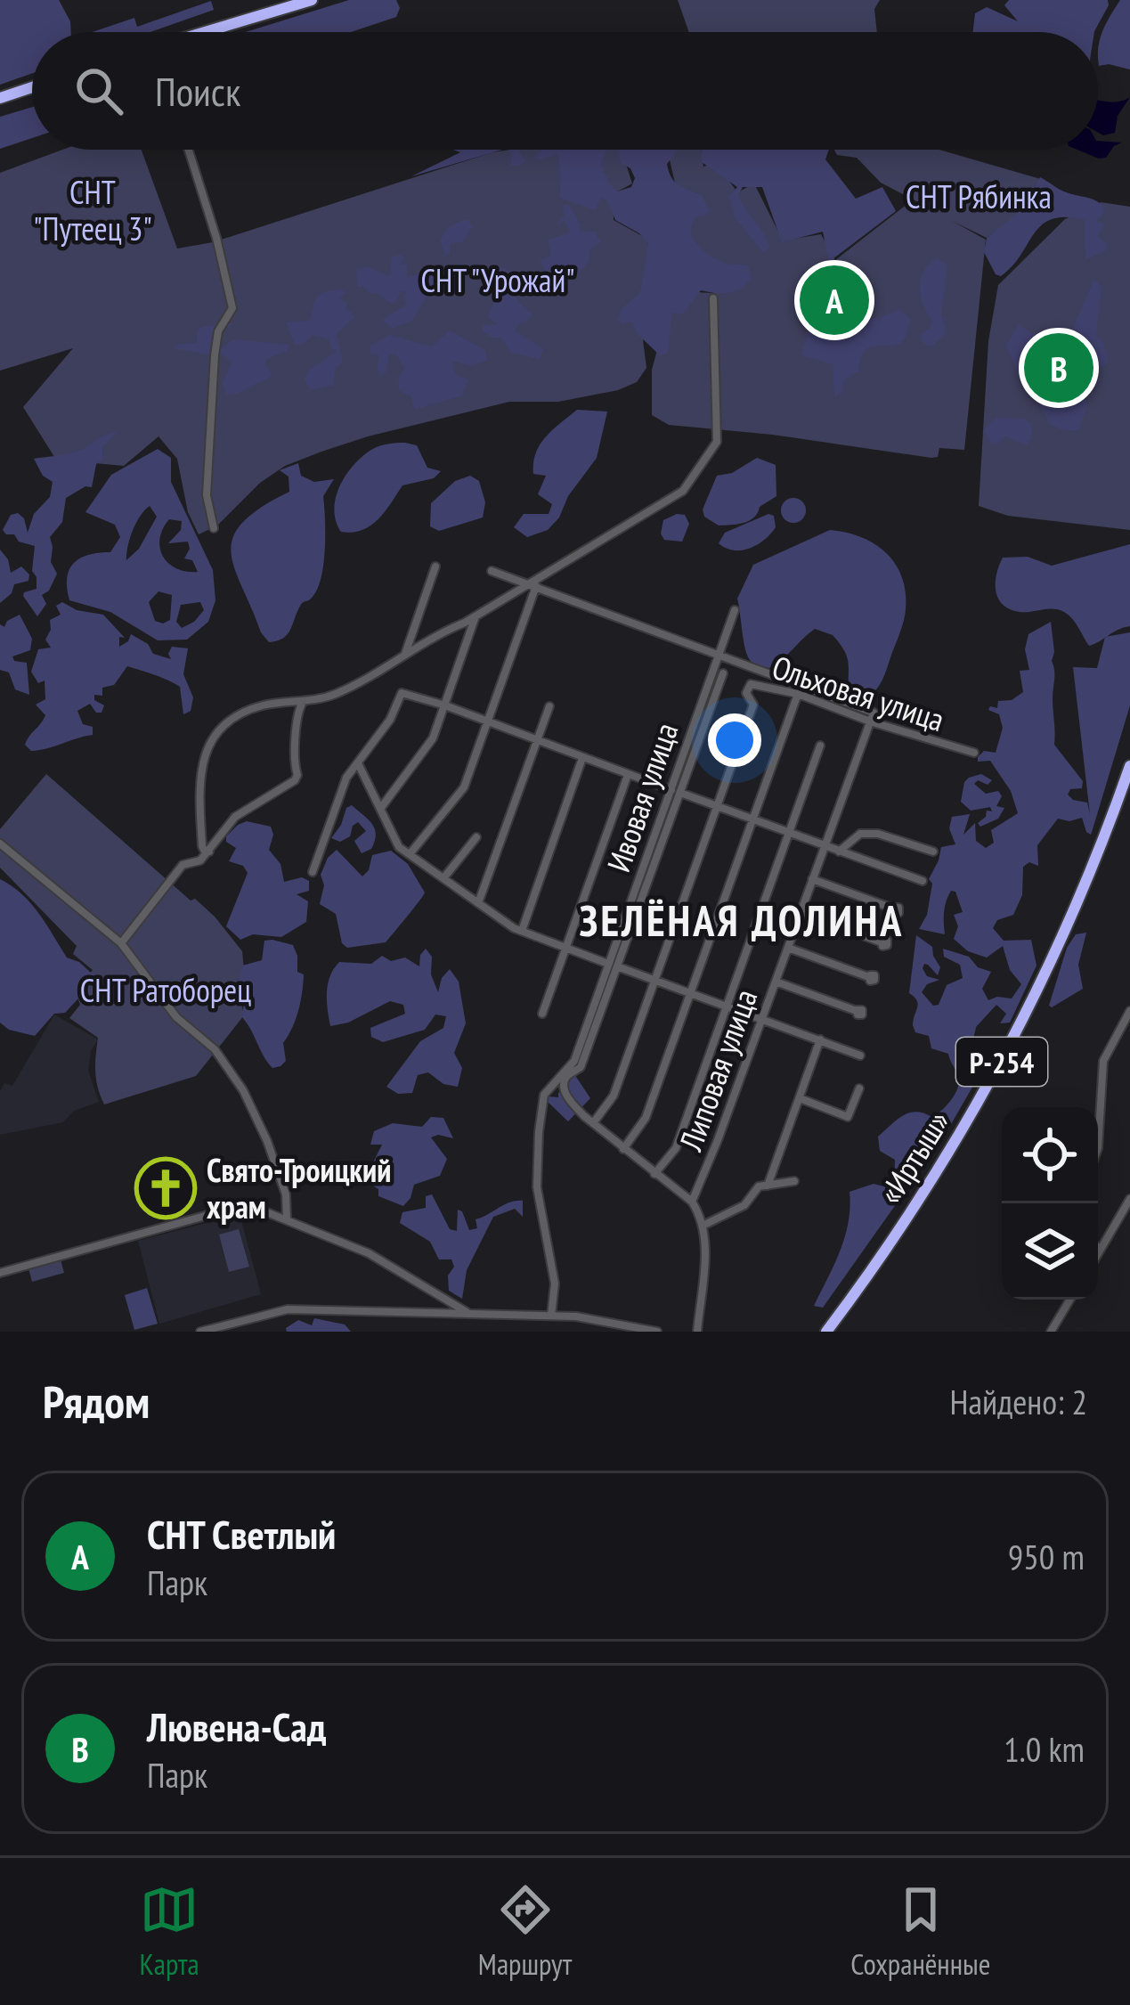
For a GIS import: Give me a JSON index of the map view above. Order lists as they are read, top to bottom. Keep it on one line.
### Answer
{"streets":{"highway":["Р-254","«Иртыш»"],"street":["Ольховая улица","Ивовая улица","Липовая улица"]},"crossings":[["Ольховая улица","Липовая улица"],["Ивовая улица","Липовая улица"]],"districts":["ЗЕЛЁНАЯ ДОЛИНА"],"parks":["СНТ \"Путеец 3\"","СНТ Рябинка","СНТ \"Урожай\"","СНТ Ратоборец"],"places":{"church":["Свято-Троицкий храм"]},"page":{"search":"Поиск","pins":["A","B"],"heading":["Рядом","Найдено: 2"],"list":[{"mark":"A","name":"СНТ Светлый","note":"Парк","value":"950 m"},{"mark":"B","name":"Лювена-Сад","note":"Парк","value":"1.0 km"}],"nav":["Карта","Маршрут","Сохранённые"]}}
